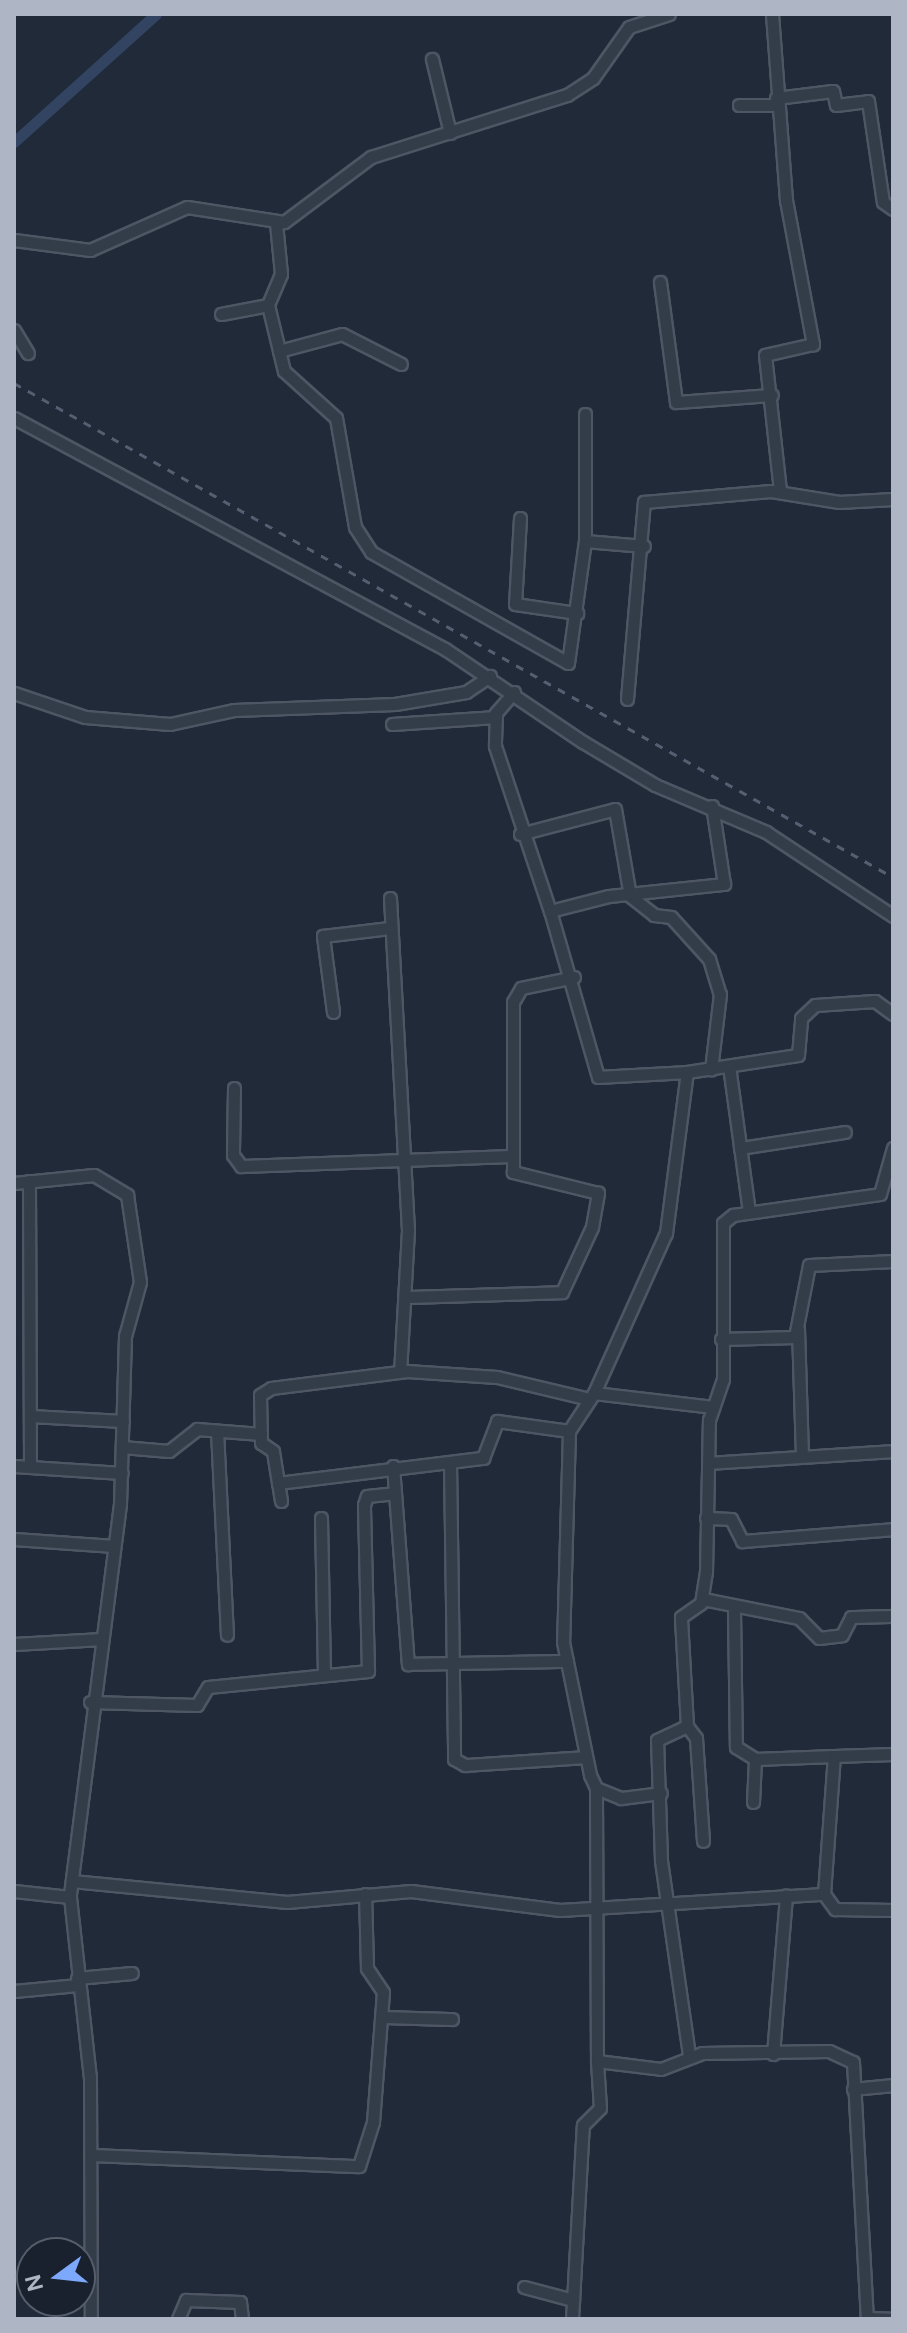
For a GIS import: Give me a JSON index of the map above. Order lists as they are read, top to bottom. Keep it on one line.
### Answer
{"north":"left"}
